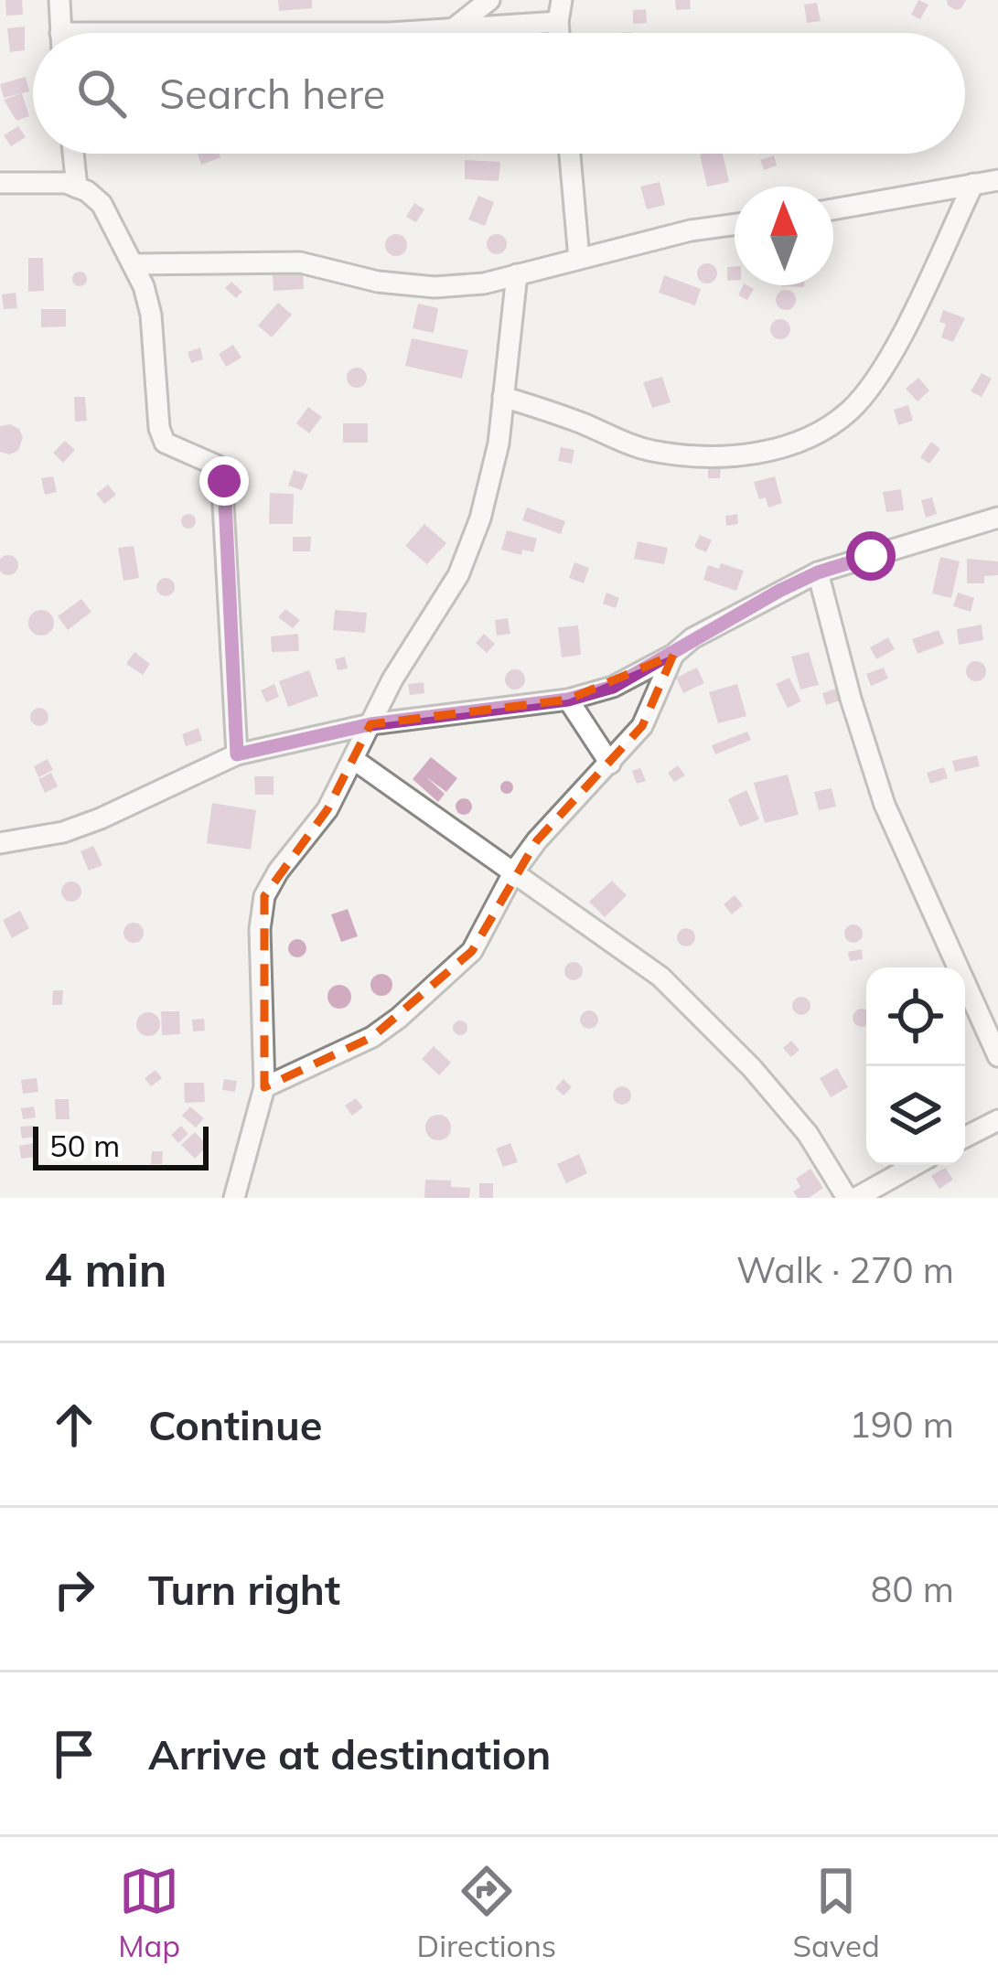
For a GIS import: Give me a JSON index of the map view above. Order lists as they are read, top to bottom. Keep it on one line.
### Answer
{"scale_bar":"50 m","north":"top","page":{"search":"Search here","scale":"50 m","heading":["4 min","Walk · 270 m"],"list":[["Continue","190 m"],["Turn right","80 m"],"Arrive at destination"],"nav":["Map","Directions","Saved"]}}
